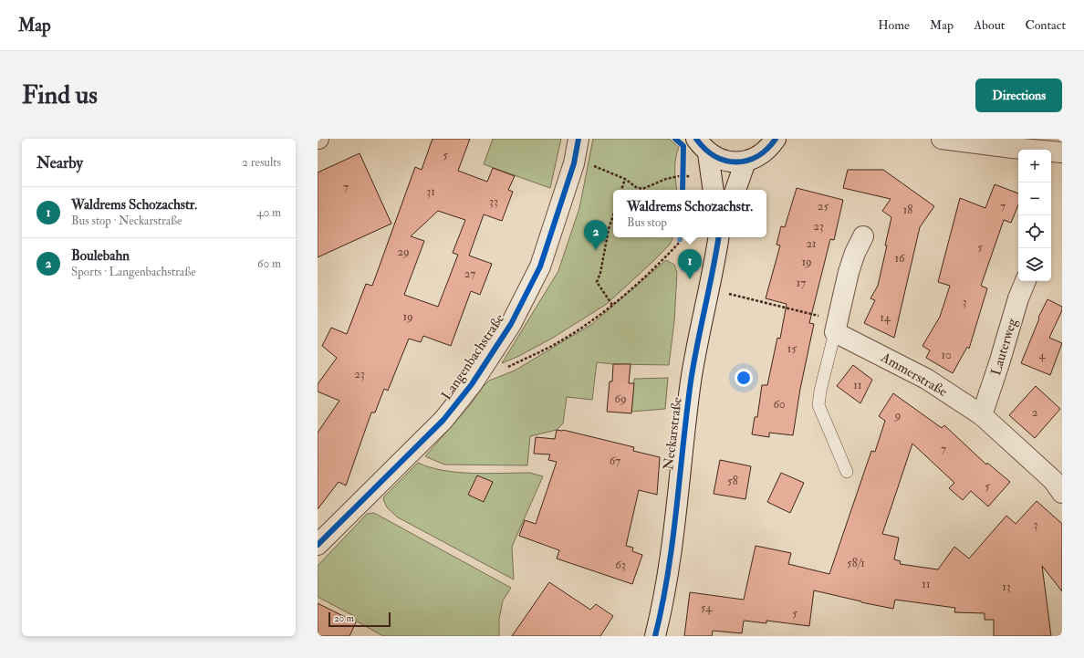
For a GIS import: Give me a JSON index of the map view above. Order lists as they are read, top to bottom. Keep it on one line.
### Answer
{"streets":{"street":["Lauterweg","Langenbachstraße","Ammerstraße","Neckarstraße"]},"crossings":[["Lauterweg","Ammerstraße"]],"house_numbers":["5","7","31","33","25","7","18","23","21","5","29","16","19","27","17","3","19","14","15","10","4","23","11","69","60","2","9","7","67","58","5","3","58/1","63","11","13","54","5"],"scale_bar":"20 m","page":{"header":"Map","nav":["Home","Map","About","Contact"],"buttons":"Directions","title":"Find us","heading":["Nearby","2 results"],"map_buttons":["+","−"],"list":[{"mark":"1","name":"Waldrems Schozachstr.","note":"Bus stop · Neckarstraße","value":"40 m"},{"mark":"2","name":"Boulebahn","note":"Sports · Langenbachstraße","value":"60 m"}],"popup":["Waldrems Schozachstr.","Bus stop"],"pins":["2","1"],"scale":"20 m"}}
